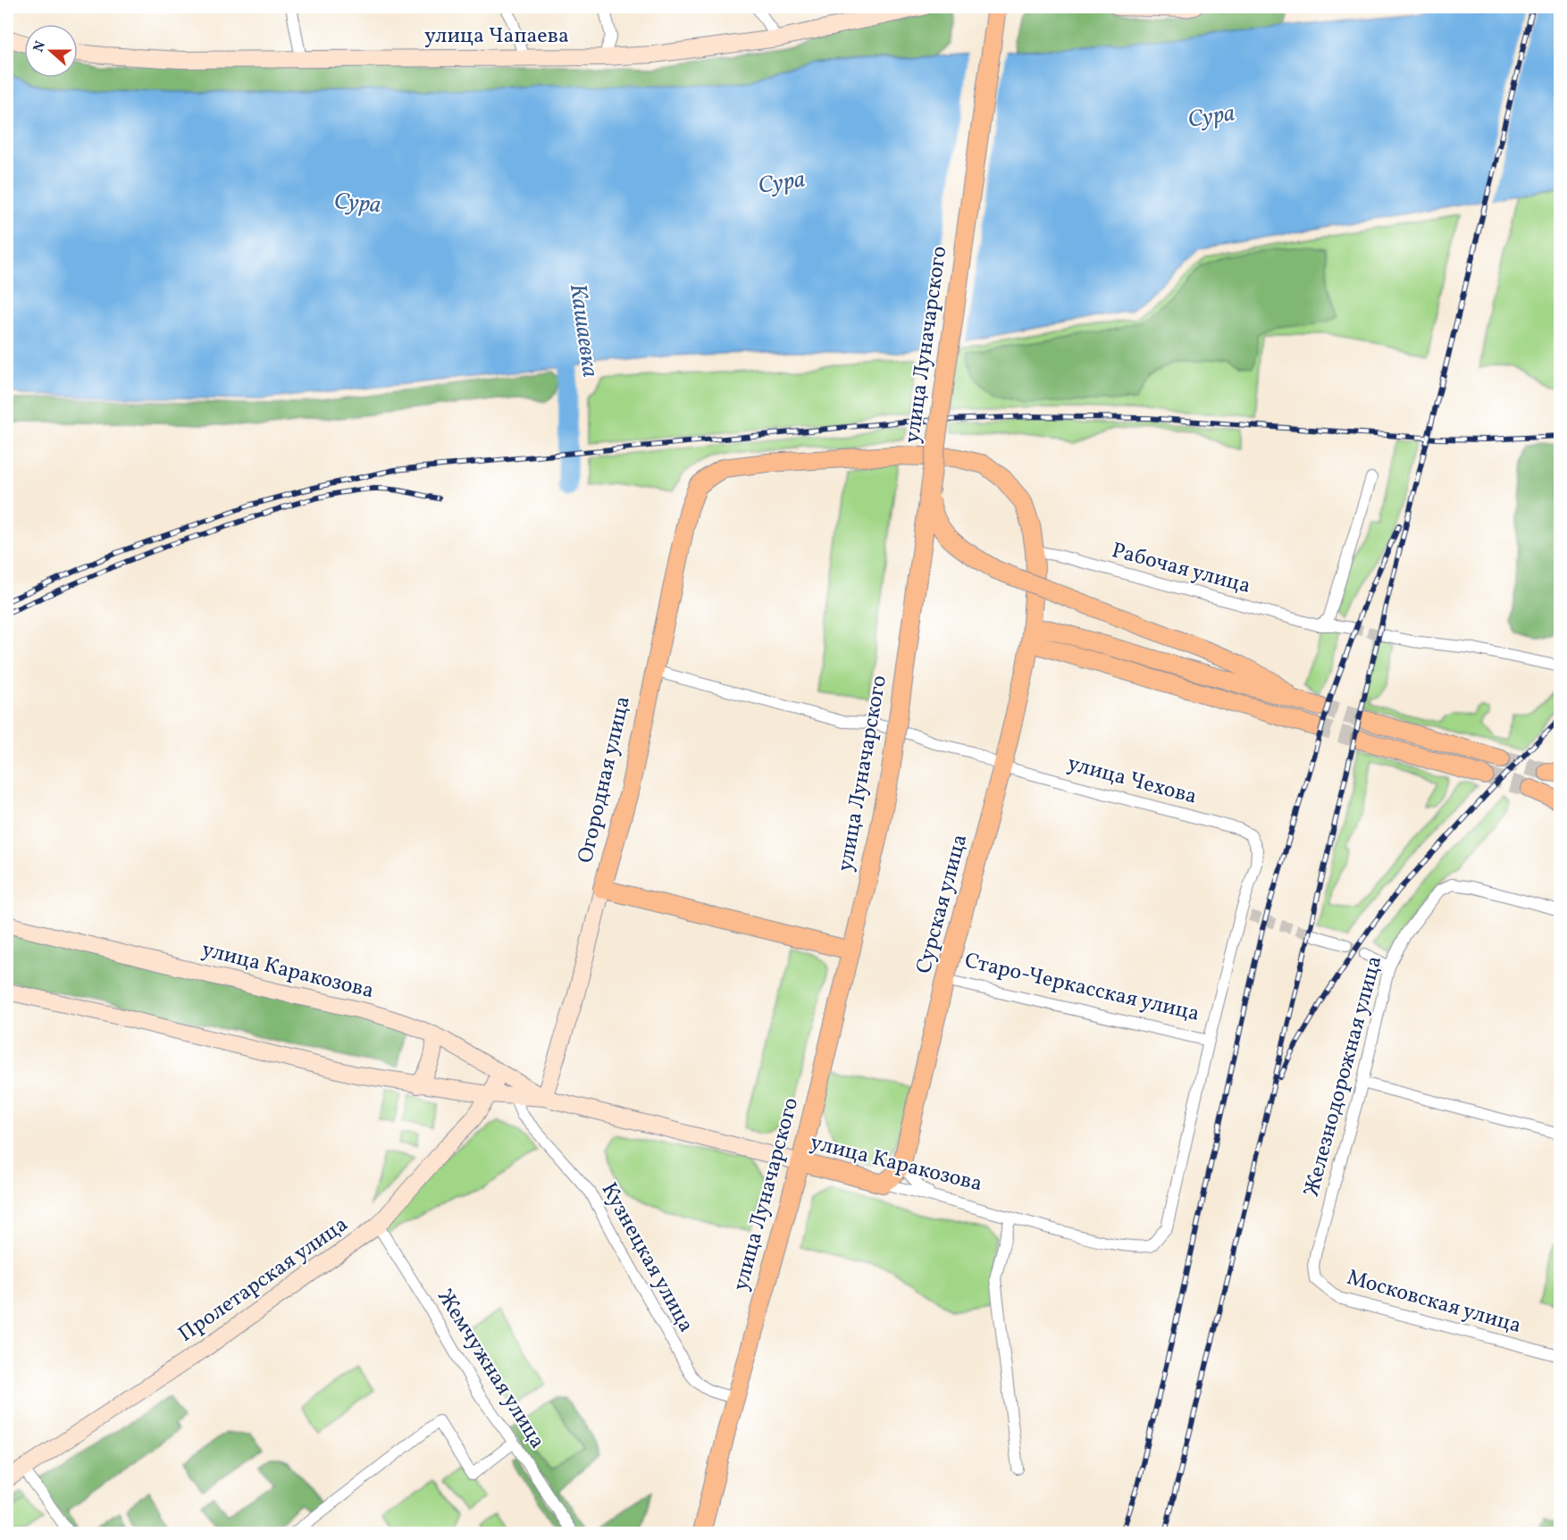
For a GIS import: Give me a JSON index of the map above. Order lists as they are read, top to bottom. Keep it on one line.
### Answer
{"streets":{"main road":["улица Чапаева","улица Луначарского","Огородная улица","Сурская улица","улица Каракозова","Пролетарская улица"],"street":["Рабочая улица","улица Чехова","Старо-Черкасская улица","Железнодорожная улица","Кузнецкая улица","Московская улица","Жемчужная улица"]},"crossings":[["улица Луначарского","улица Каракозова"],["улица Луначарского","Кузнецкая улица"],["Рабочая улица","Сурская улица"],["Огородная улица","улица Чехова"],["Огородная улица","Сурская улица"],["Огородная улица","улица Каракозова"],["улица Чехова","Сурская улица"],["улица Чехова","улица Каракозова"],["улица Чехова","Старо-Черкасская улица"],["Сурская улица","Старо-Черкасская улица"],["улица Каракозова","Старо-Черкасская улица"],["улица Каракозова","Кузнецкая улица"],["улица Каракозова","Пролетарская улица"],["Железнодорожная улица","Московская улица"],["Пролетарская улица","Жемчужная улица"]],"water":["Сура","Кашаевка"],"north":"left"}
